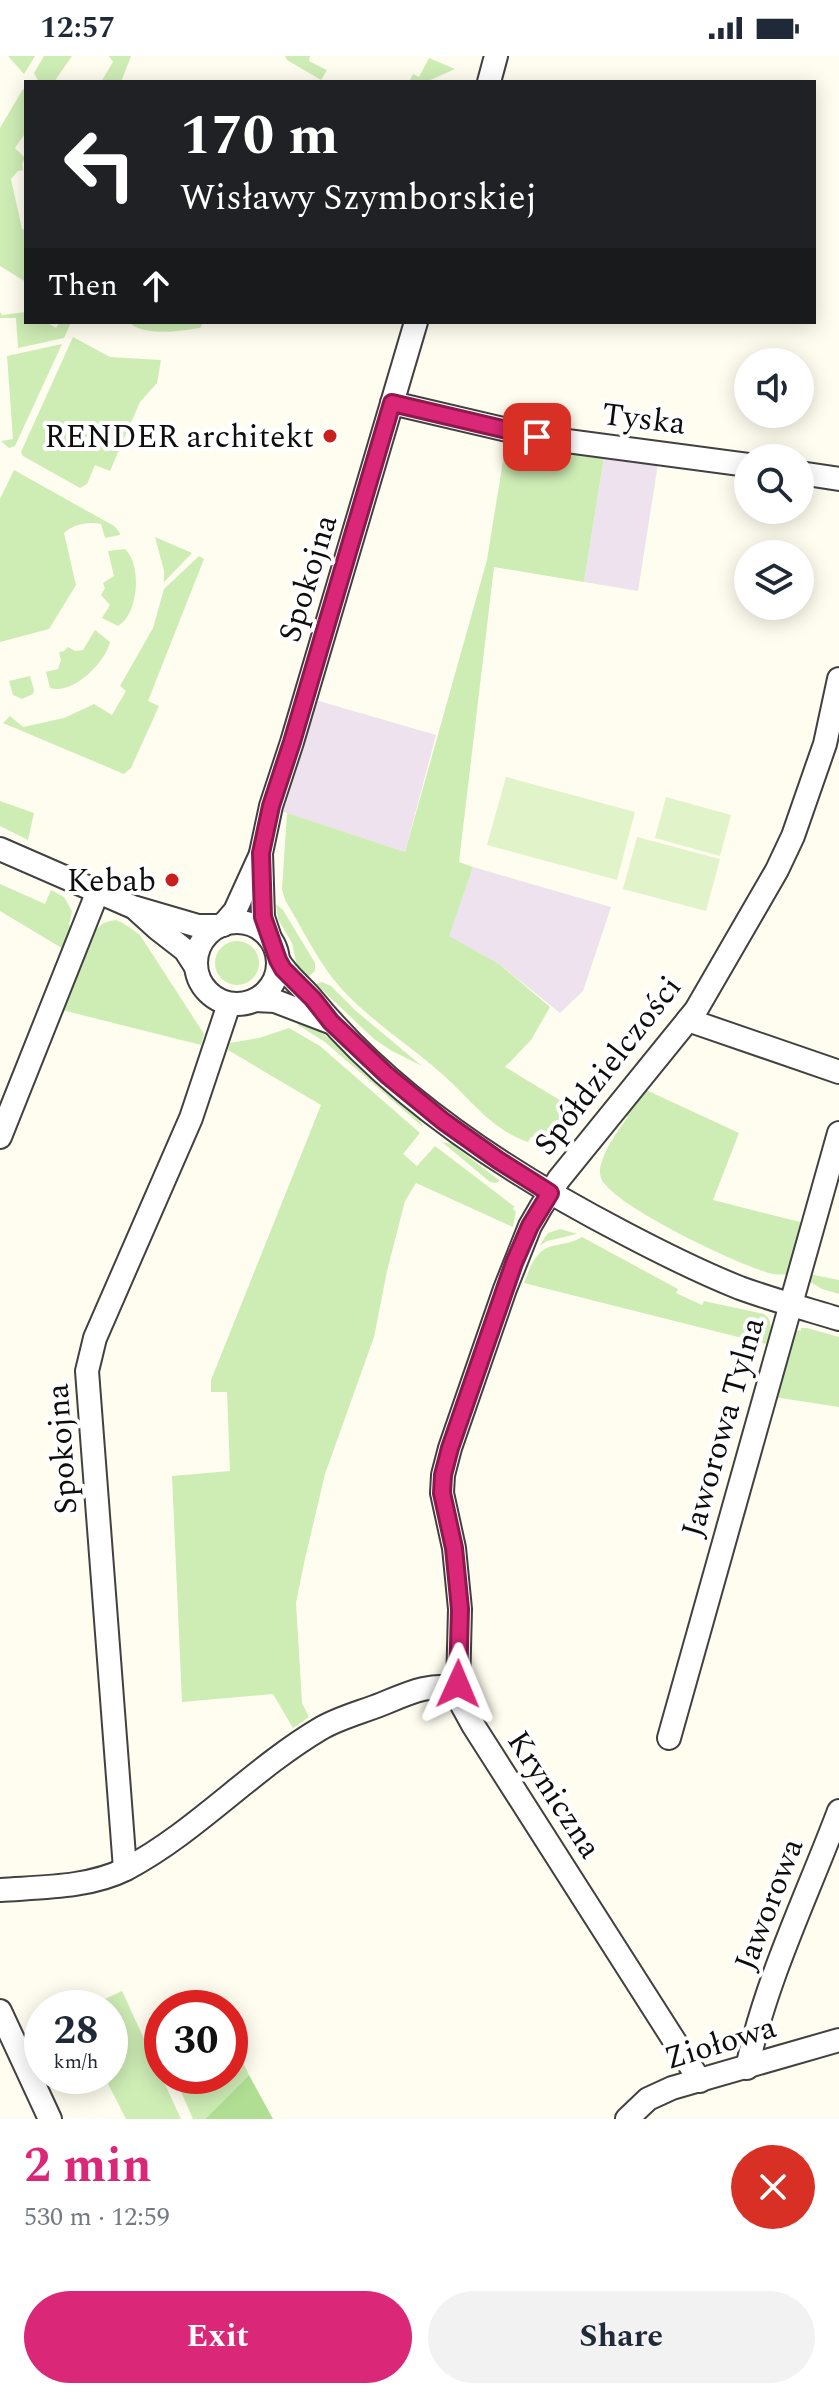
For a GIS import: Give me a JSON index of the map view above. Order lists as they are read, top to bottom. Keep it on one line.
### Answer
{"streets":{"street":["Tyska","Spokojna","Spółdzielczości","Jaworowa Tylna","Kryniczna","Jaworowa","Ziołowa"]},"crossings":[["Tyska","Spokojna"],["Spółdzielczości","Kryniczna"],["Kryniczna","Ziołowa"],["Jaworowa","Ziołowa"]],"places":["RENDER architekt","Kebab"],"page":{"status":"12:57","turn":["170 m","Wisławy Szymborskiej"],"then":"Then","speed":"28 km/h","limit":"30","heading":["2 min","530 m · 12:59"],"buttons":["Exit","Share"]}}
